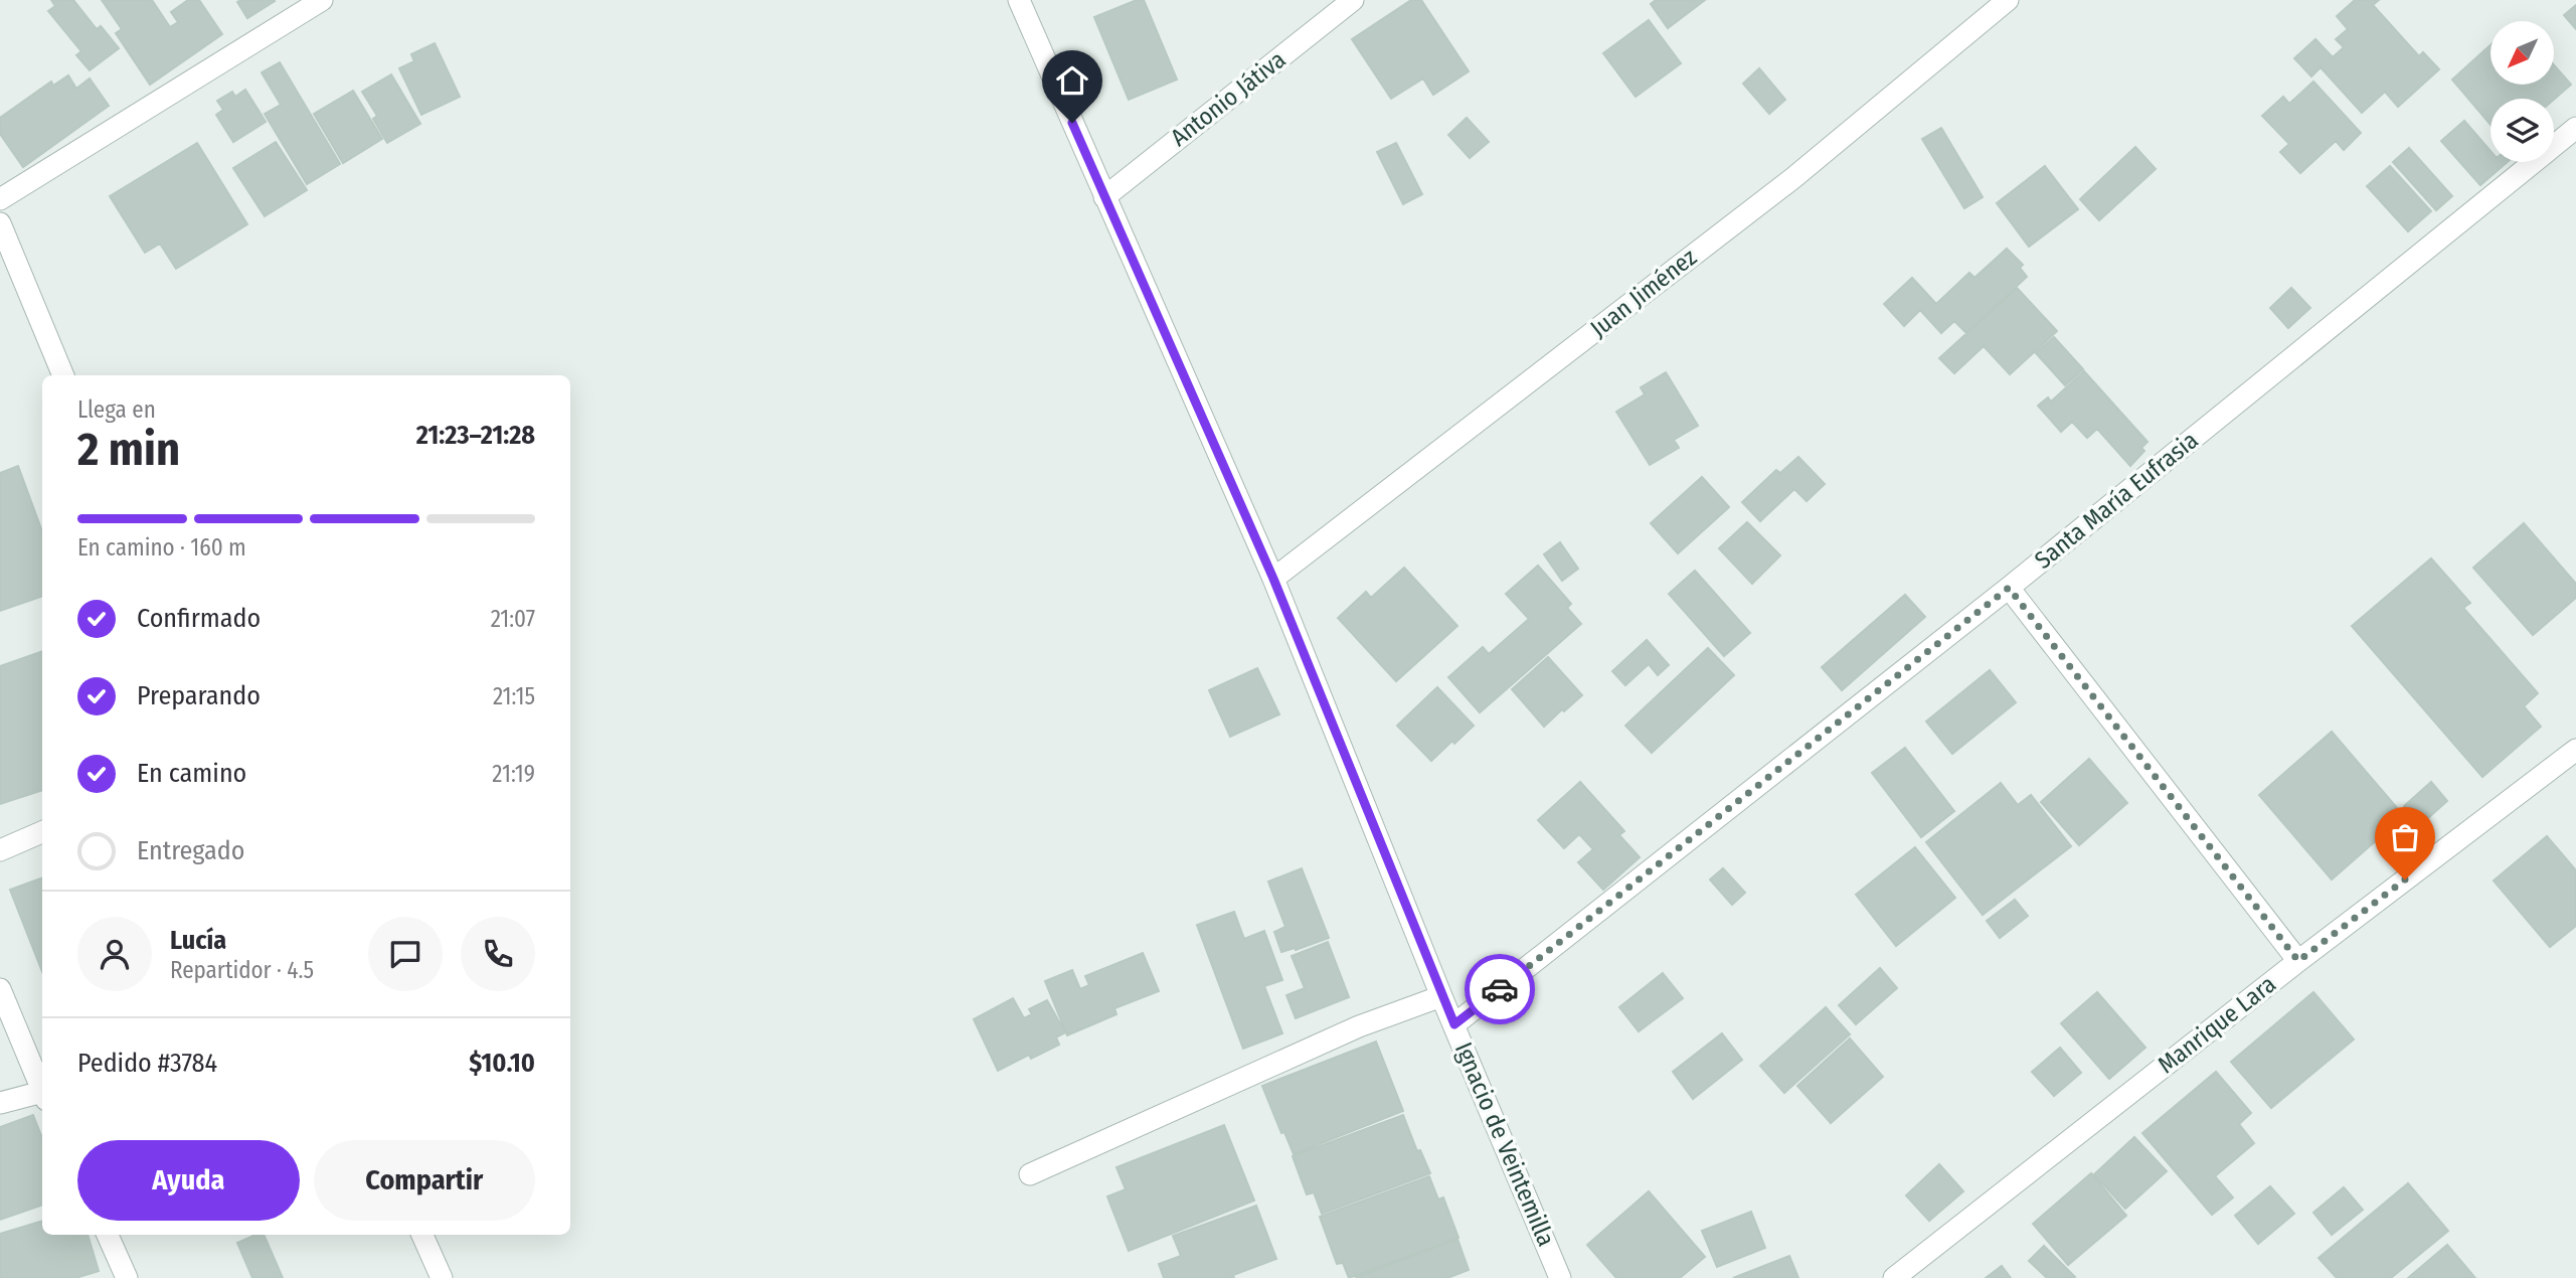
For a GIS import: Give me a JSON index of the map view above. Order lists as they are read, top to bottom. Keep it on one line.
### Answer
{"streets":{"street":["Antonio Játiva","Juan Jiménez","Santa María Eufrasia","Manrique Lara","Ignacio de Veintemilla"]},"crossings":[["Antonio Játiva","Ignacio de Veintemilla"],["Juan Jiménez","Ignacio de Veintemilla"],["Santa María Eufrasia","Ignacio de Veintemilla"]],"north":"bottom left","page":{"heading":["2 min","Llega en","21:23–21:28"],"panel":["Lucía","Repartidor · 4.5","Pedido #3784","$10.10"],"bar":"En camino · 160 m","list":[["Confirmado","21:07"],["Preparando","21:15"],["En camino","21:19"],"Entregado"],"buttons":["Ayuda","Compartir"]}}
